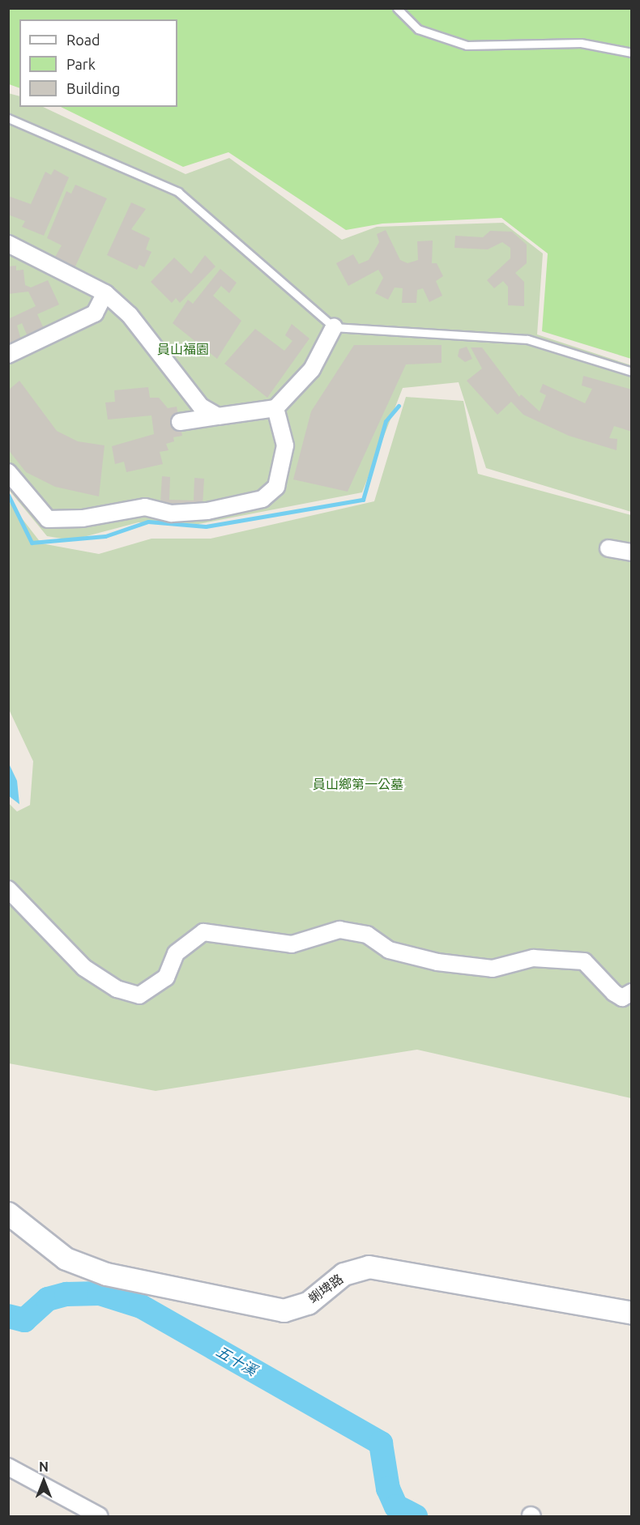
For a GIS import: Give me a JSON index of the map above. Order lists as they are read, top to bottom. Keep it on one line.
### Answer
{"streets":{"street":["蜊埤路"]},"water":["五十溪"],"parks":["員山福園","員山鄉第一公墓"],"legend":["Road","Park","Building"],"north":"top"}
